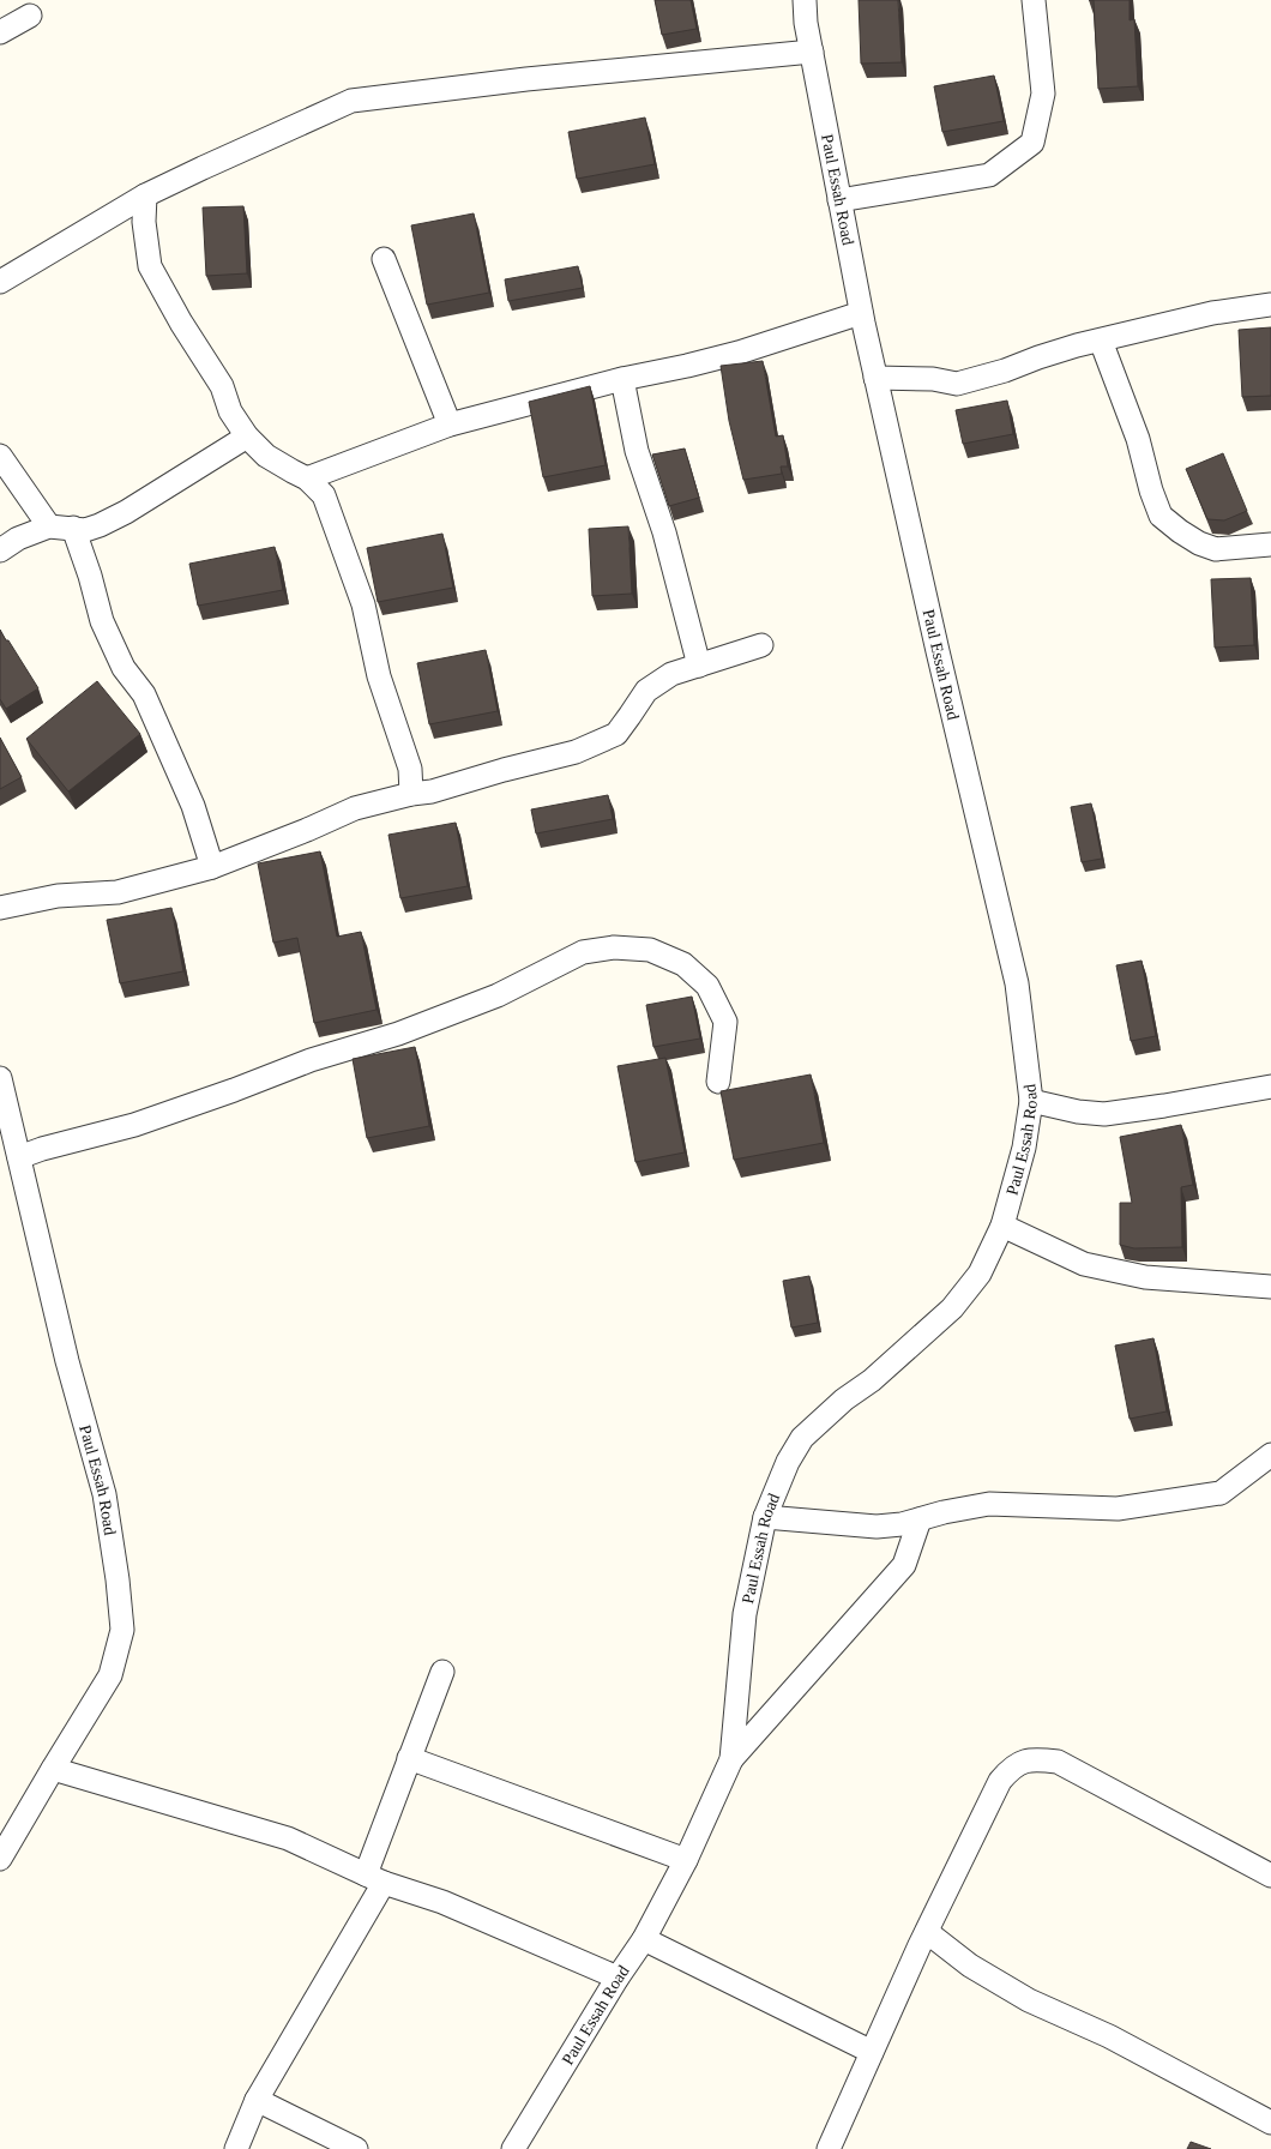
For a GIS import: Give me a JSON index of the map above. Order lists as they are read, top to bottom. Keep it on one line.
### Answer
{"streets":{"street":["Paul Essah Road"]}}
